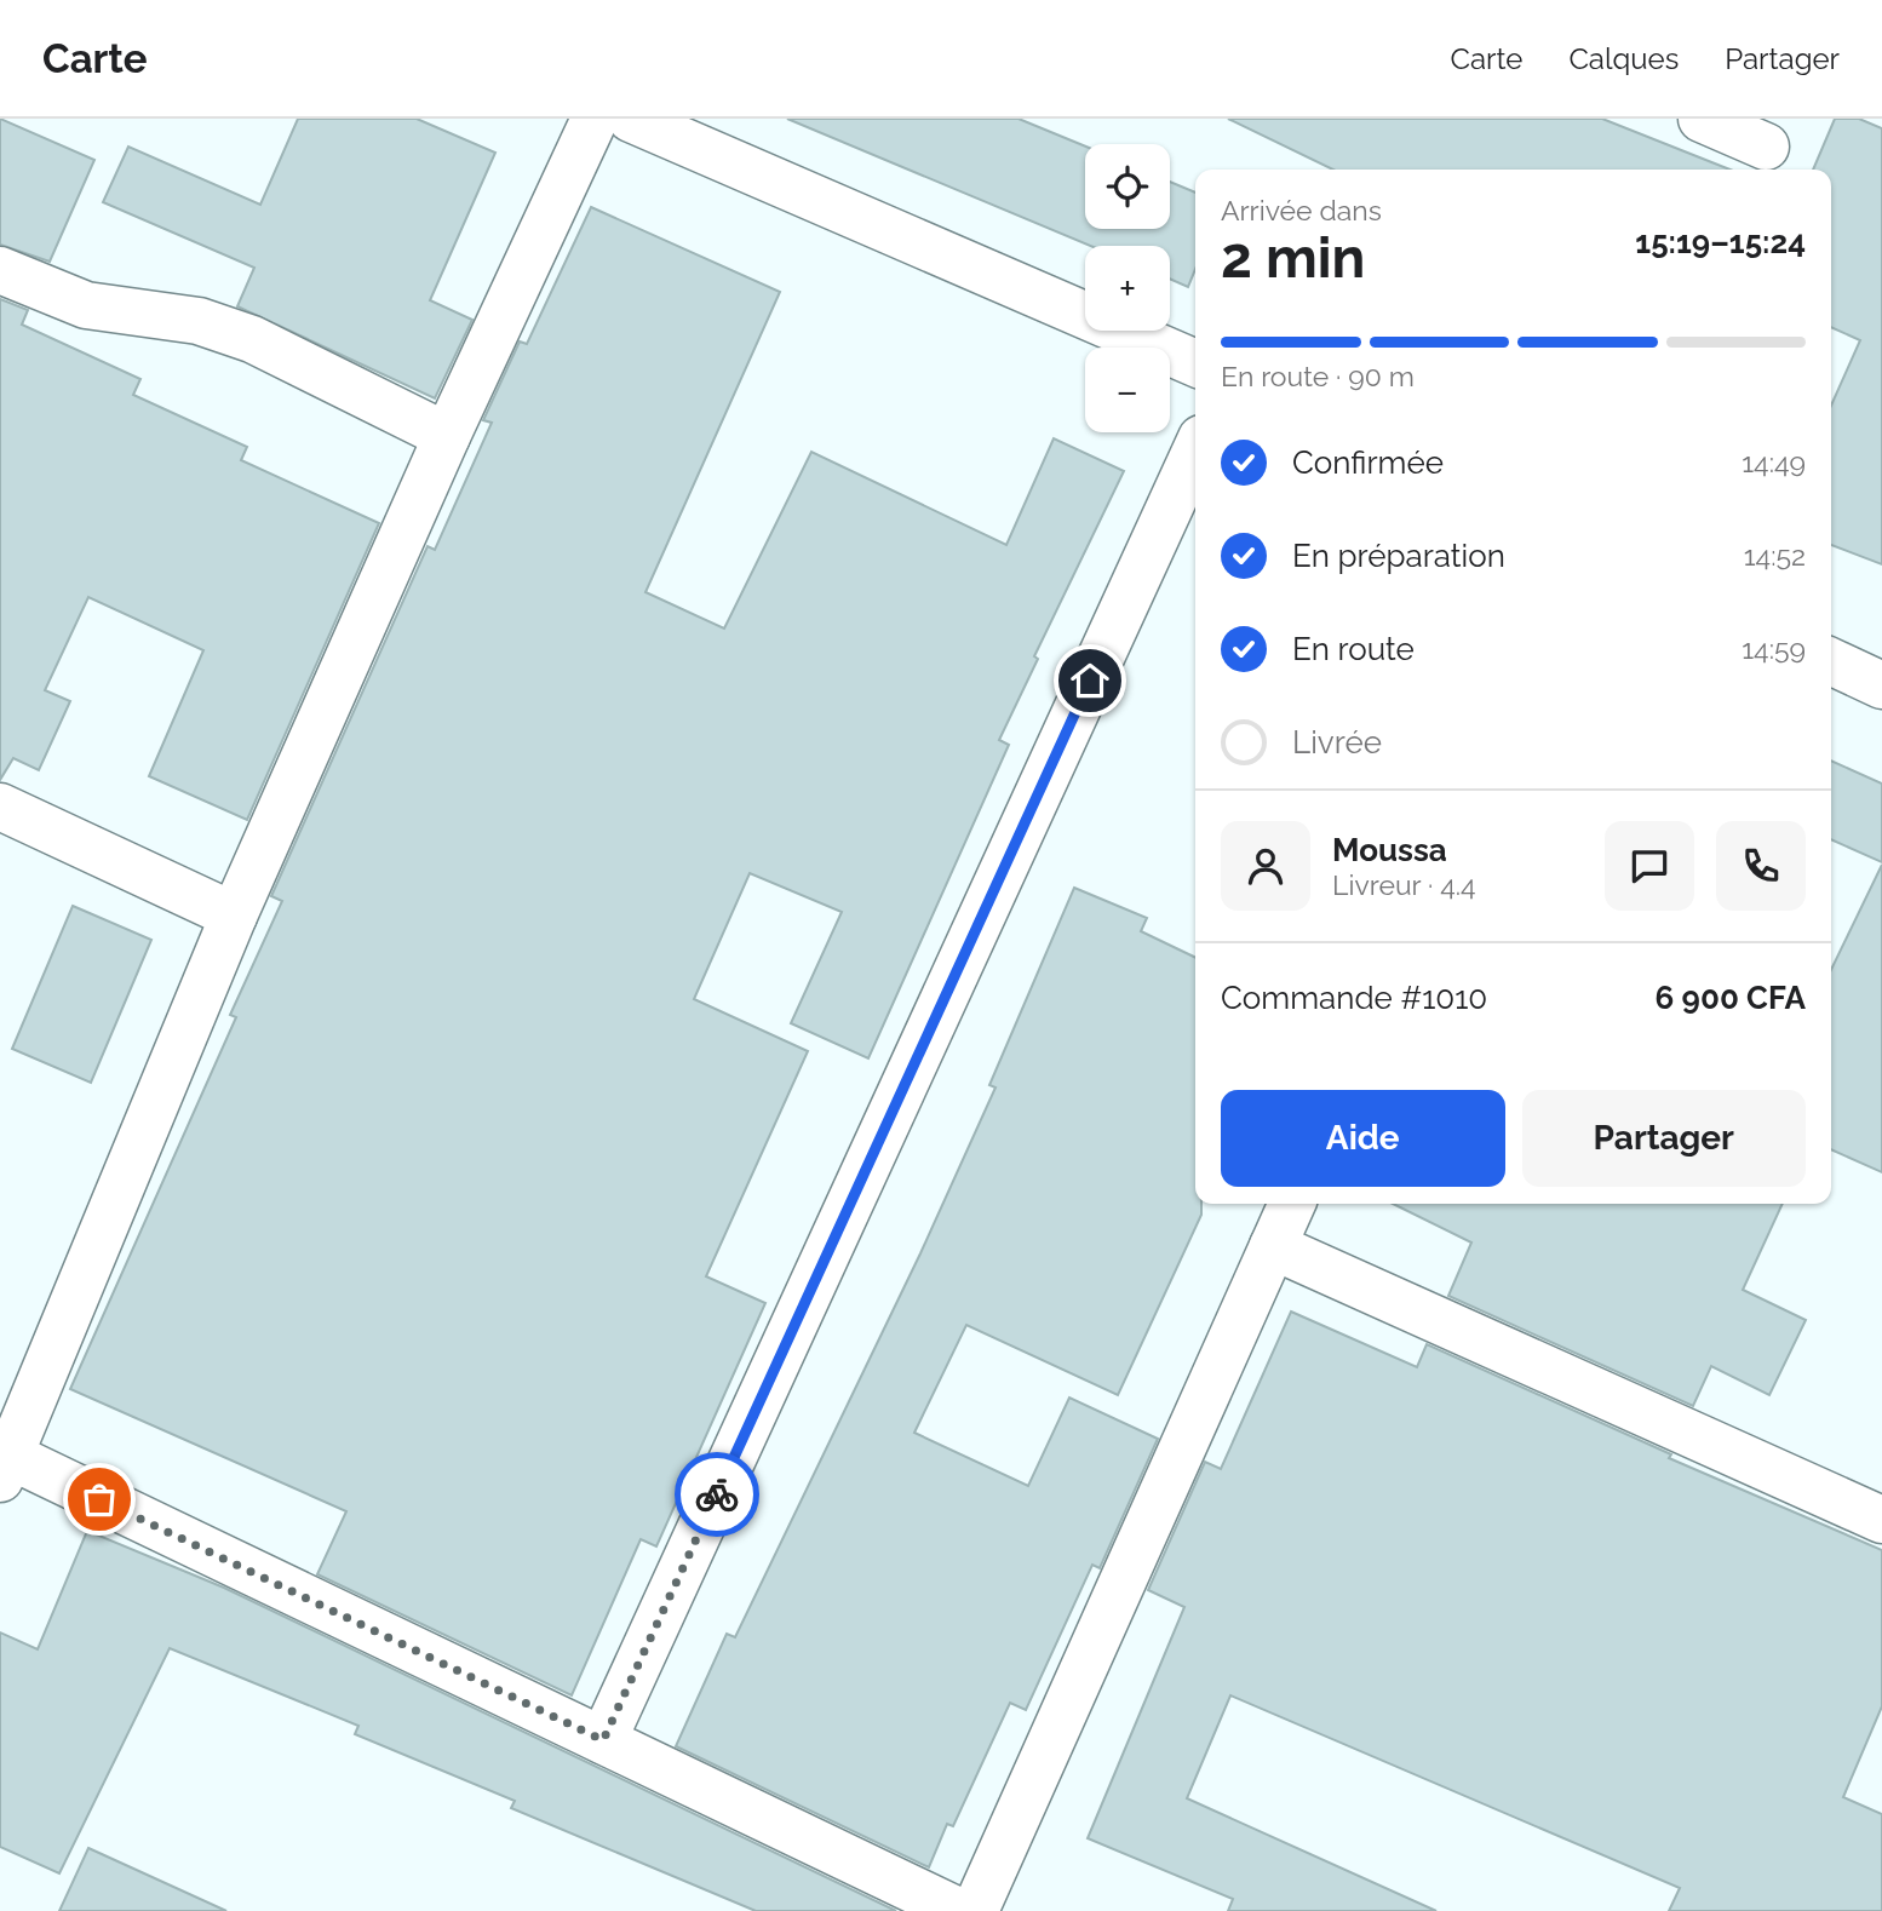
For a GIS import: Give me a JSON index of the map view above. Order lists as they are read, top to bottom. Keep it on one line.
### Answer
{"page":{"header":"Carte","nav":["Carte","Calques","Partager"],"map_buttons":["+","−"],"heading":["2 min","Arrivée dans","15:19–15:24"],"panel":["Moussa","Livreur · 4.4","Commande #1010","6 900 CFA"],"bar":"En route · 90 m","list":[["Confirmée","14:49"],["En préparation","14:52"],["En route","14:59"],"Livrée"],"buttons":["Aide","Partager"]}}
